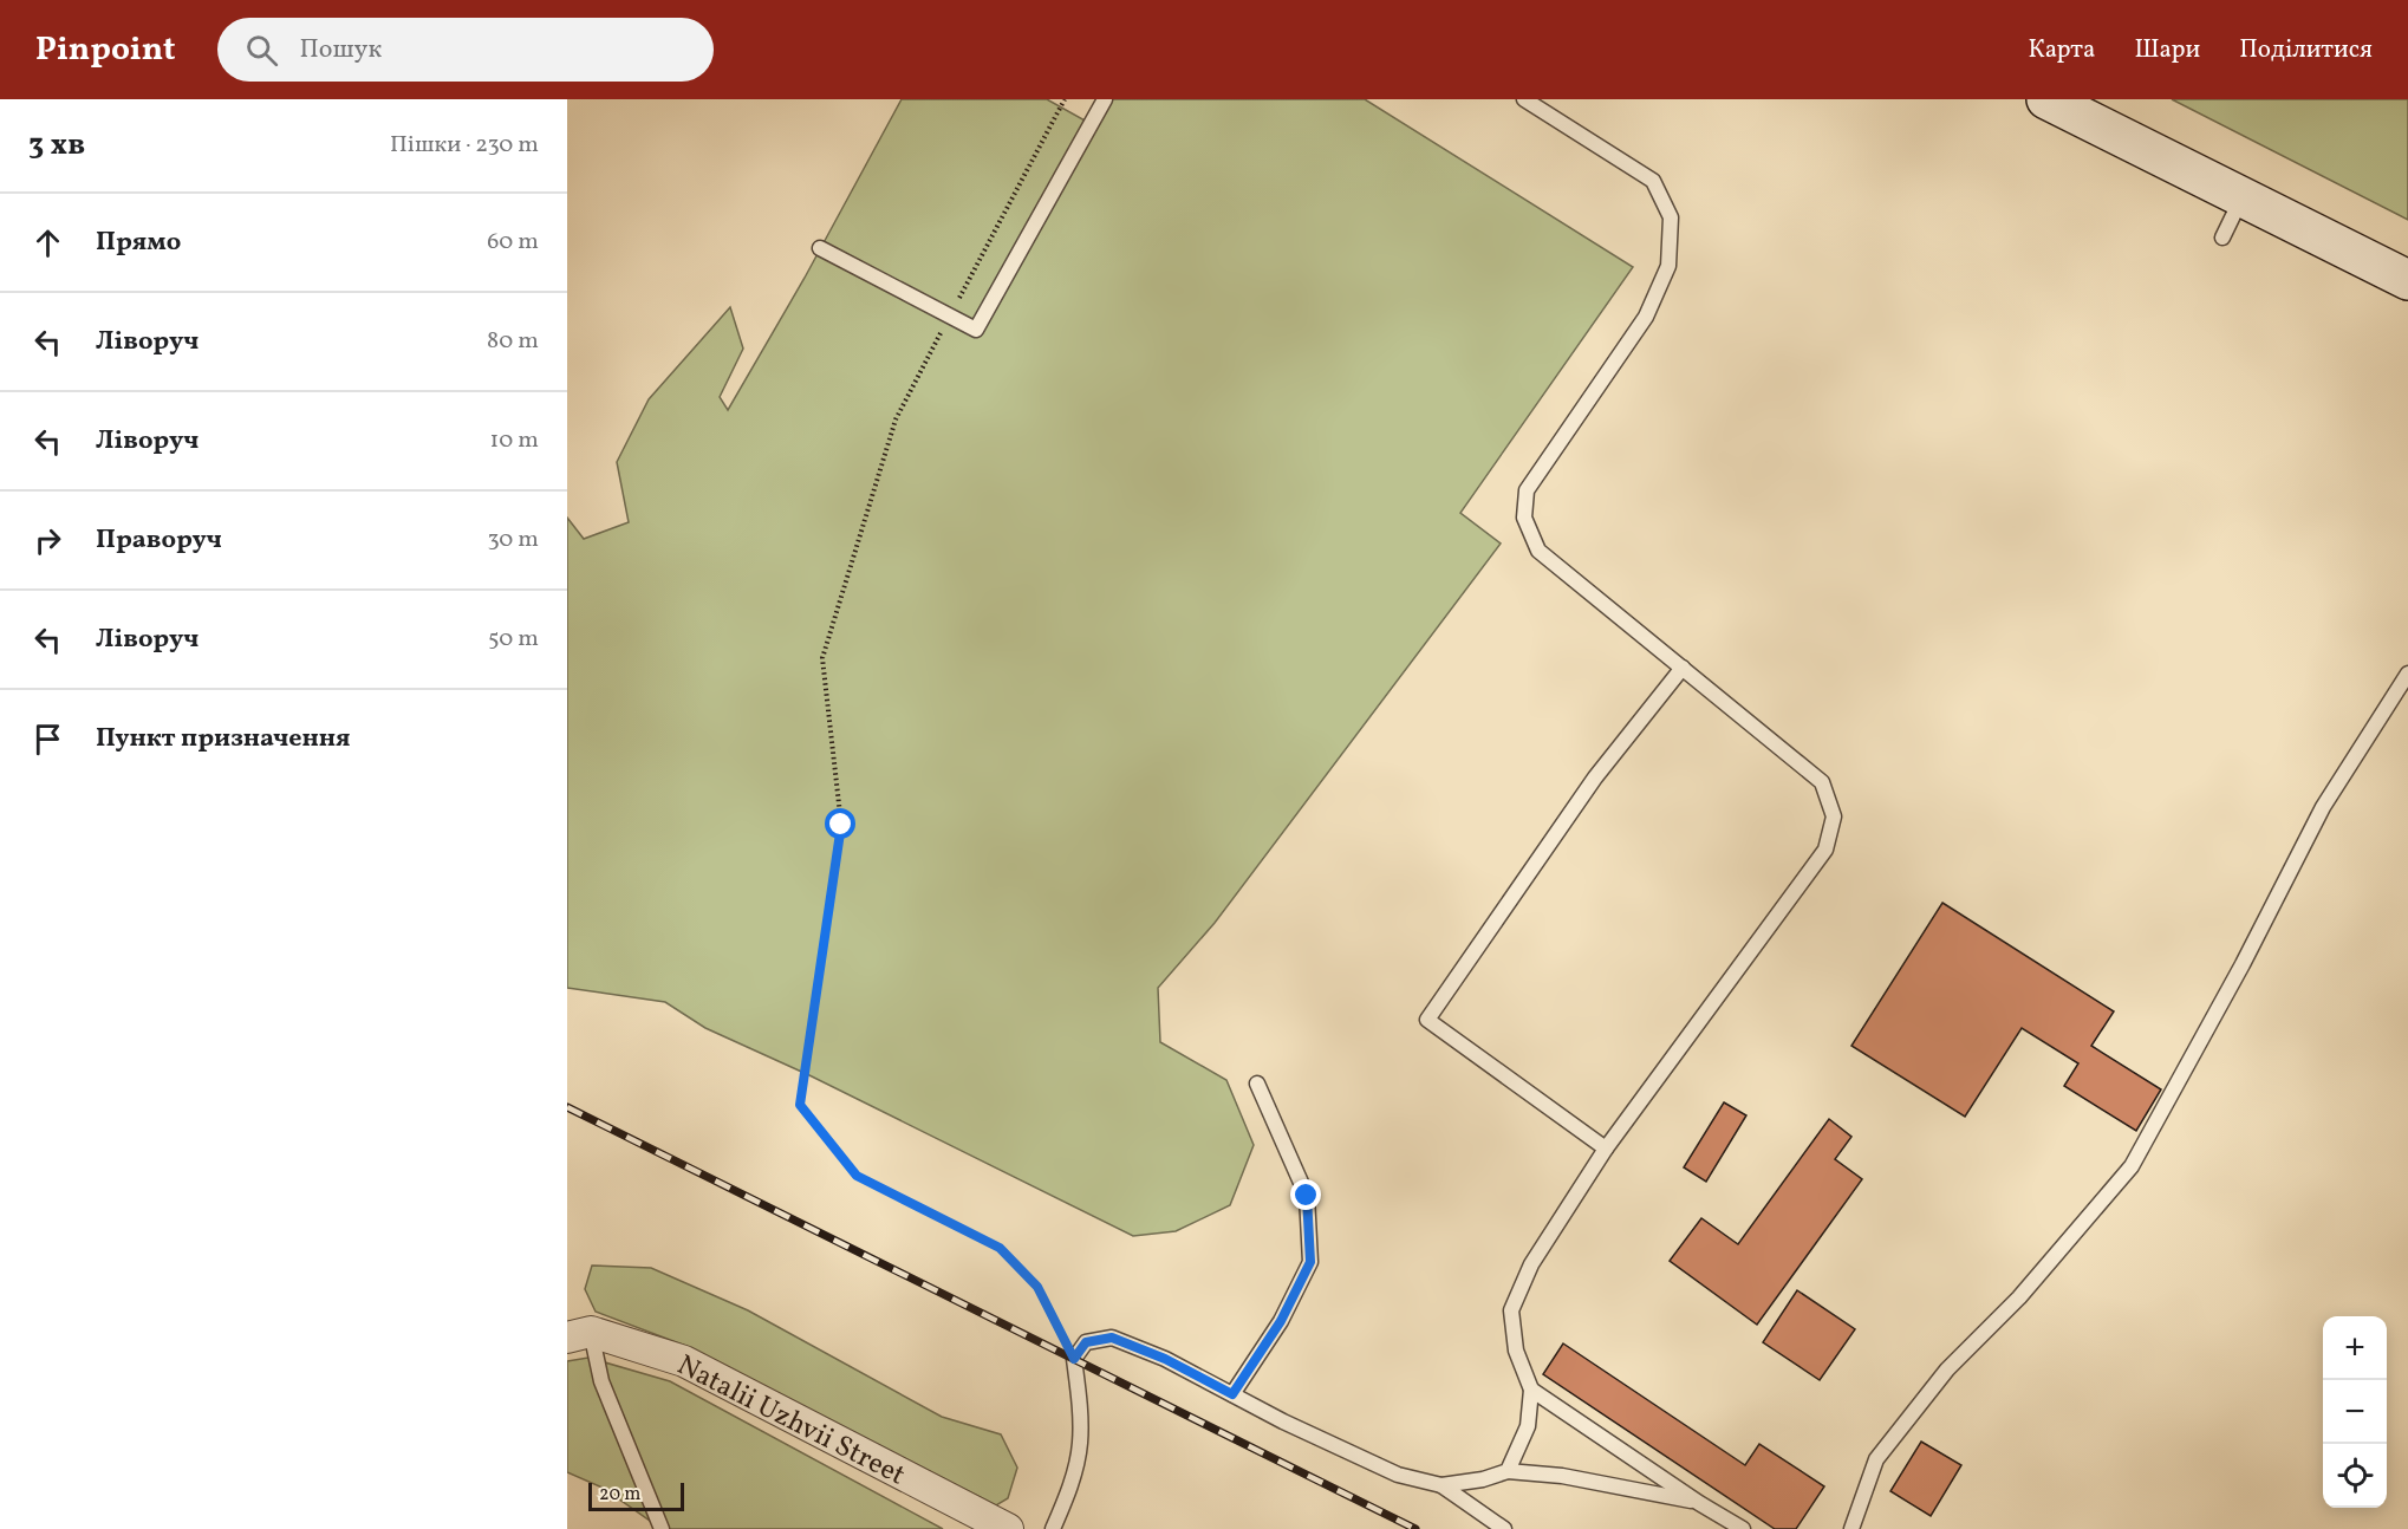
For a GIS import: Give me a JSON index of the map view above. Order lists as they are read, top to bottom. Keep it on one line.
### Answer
{"streets":{"street":["Natalii Uzhvii Street"]},"scale_bar":"20 m","page":{"header":"Pinpoint","search":"Пошук","nav":["Карта","Шари","Поділитися"],"heading":["3 хв","Пішки · 230 m"],"list":[["Прямо","60 m"],["Ліворуч","80 m"],["Ліворуч","10 m"],["Праворуч","30 m"],["Ліворуч","50 m"],"Пункт призначення"],"map_buttons":["+","−"],"scale":"20 m"}}
